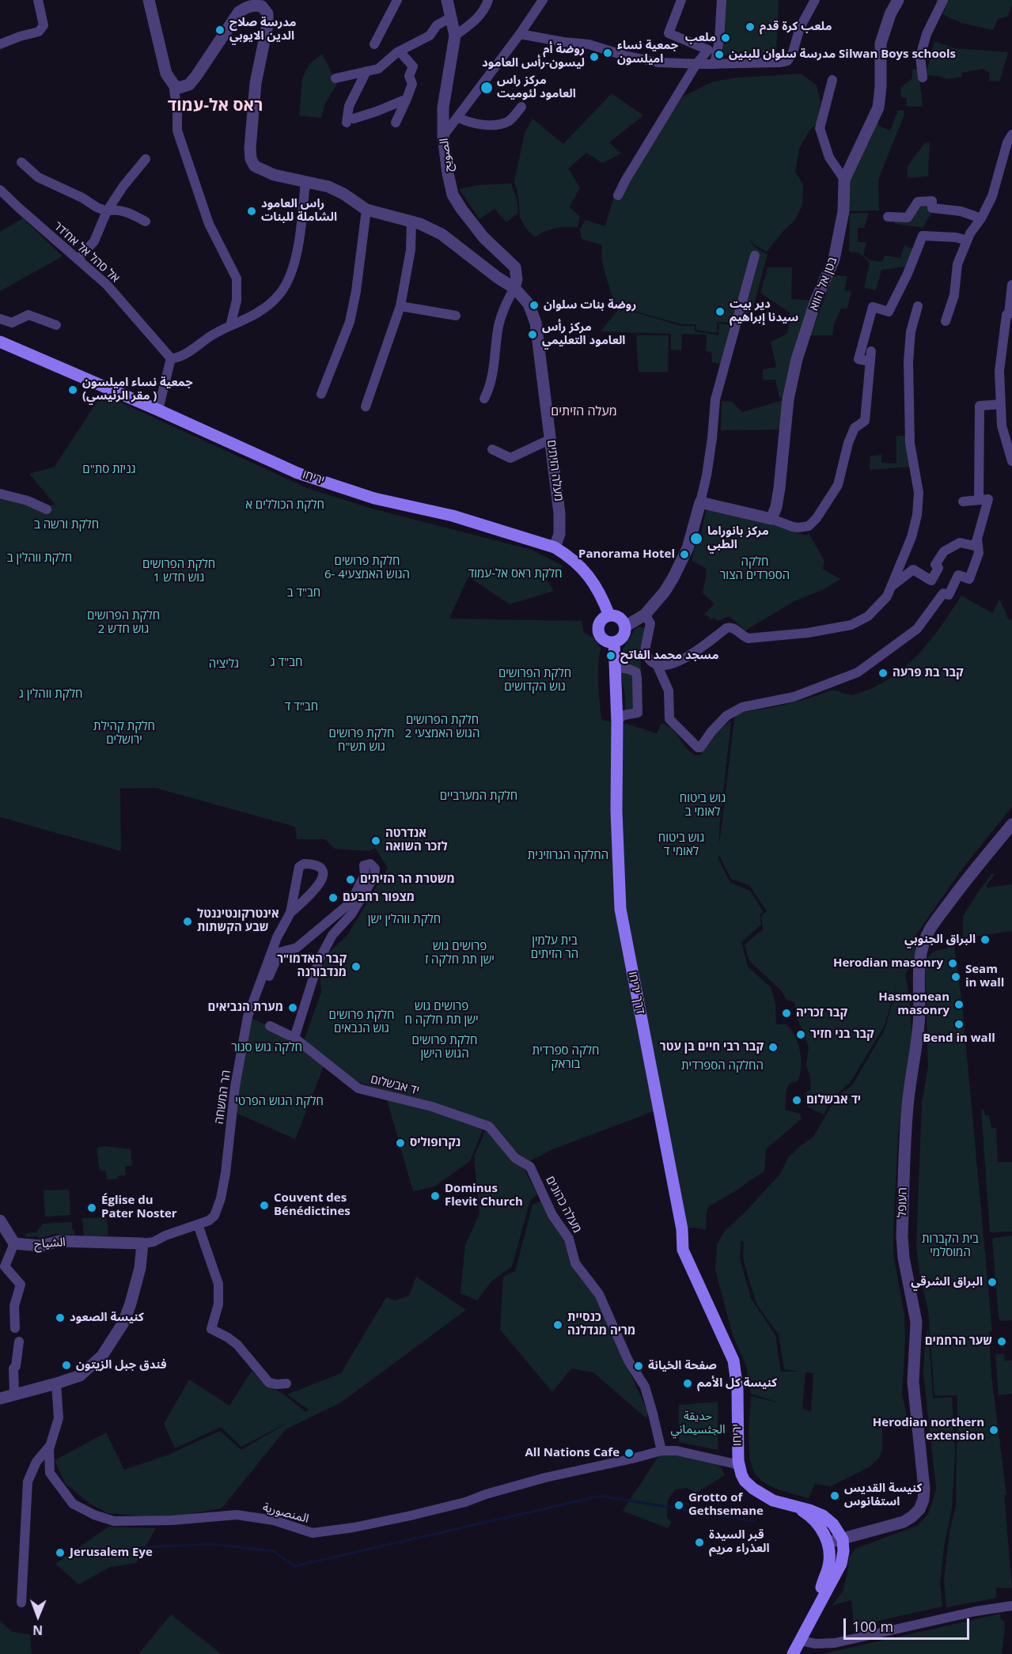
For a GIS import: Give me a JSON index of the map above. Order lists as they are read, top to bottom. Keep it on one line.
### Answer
{"streets":{"main road":["יריחו","דרך יריחו"],"street":["الصويح","אל סהל אל אח'דר","בטן אל הווא","מעלה הזיתים","יד אבשלום","הר המשחה","העופל","מעלה כהונים","الشياح","المنصورية"]},"crossings":[["الصويح","מעלה הזיתים"],["מעלה הזיתים","יריחו"],["יריחו","דרך יריחו"],["יריחו","העופל"],["יד אבשלום","מעלה כהונים"],["הר המשחה","الشياح"],["מעלה כהונים","المنصورية"]],"districts":["ראס אל-עמוד","מעלה הזיתים"],"parks":["גניזת סת\"ם","חלקת הכוללים א","חלקת ורשה ב","חלקת ווהלין ב","חלקת פרושים הגוש האמצעי4 -6","חלקה הספרדים הצור","חלקת הפרושים גוש חדש 1","חלקת ראס אל-עמוד","חב\"ד ב","חלקת הפרושים גוש חדש 2","חב\"ד ג","גליציה","חלקת הפרושים גוש הקדושים","חלקת ווהלין ג","חב\"ד ד","חלקת הפרושים הגוש האמצעי 2","חלקת קהילת ירושלים","חלקת פרושים גוש תש\"ח","חלקת המערביים","גוש ביטוח לאומי ב","גוש ביטוח לאומי ד","החלקה הגרוזינית","חלקת ווהלין ישן","בית עלמין הר הזיתים","פרושים גוש ישן תת חלקה ז","פרושים גוש ישן תת חלקה ח","חלקת פרושים גוש הנבאים","חלקת פרושים הגוש הישן","חלקה גוש סגור","חלקה ספרדית בוראק","החלקה הספרדית","חלקת הגוש הפרטי","בית הקברות המוסלמי","حديقة الجثسيماني"],"places":["ملعب كرة قدم","مدرسة صلاح الدين الايوبي","ملعب","جمعية نساء اميلسون","مدرسة سلوان للبنين Silwan Boys schools","روضة أم ليسون-رأس العامود","مركز راس العامود لئوميت","راس العامود الشاملة للبنات","روضة بنات سلوان","دير بيت سيدنا إبراهيم","مركز رأس العامود التعليمي","جمعية نساء اميلسون (مقر الرئيسي )","مركز بانوراما الطبي","Panorama Hotel","مسجد محمد الفاتح","קבר בת פרעה","אנדרטה לזכר השואה","משטרת הר הזיתים","מצפור רחבעם","אינטרקונטיננטל שבע הקשתות","البراق الجنوبي","Herodian masonry","קבר האדמו\"ר מנדבורנה","Seam in wall","Hasmonean masonry","מערת הנביאים","קבר זכריה","Bend in wall","קבר בני חזיר","קבר רבי חיים בן עטר","יד אבשלום","נקרופוליס","Dominus Flevit Church","Couvent des Bénédictines","Église du Pater Noster","البراق الشرقي","كنيسة الصعود","כנסיית מריה מגדלנה","שער הרחמים","فندق جبل الزيتون","صفحة الخيانة","كنيسة كل الأمم","Herodian northern extension","All Nations Cafe","كنيسة القديس استفانوس","Grotto of Gethsemane","قبر السيدة العذراء مريم","Jerusalem Eye"],"scale_bar":"100 m","north":"bottom"}
